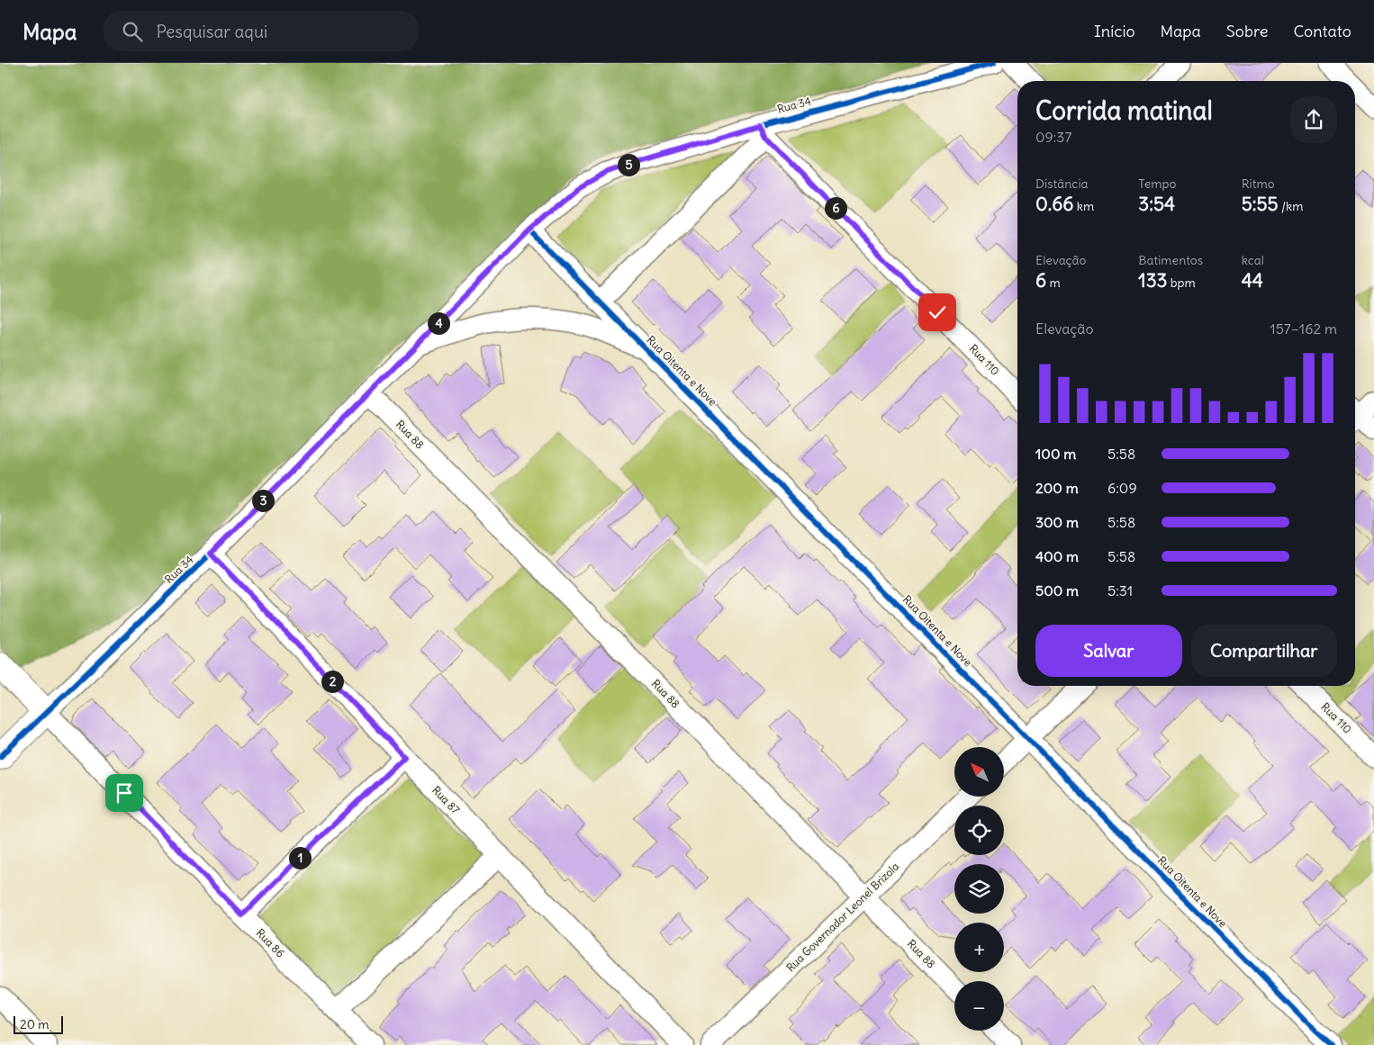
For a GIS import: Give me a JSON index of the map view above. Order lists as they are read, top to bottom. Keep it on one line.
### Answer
{"streets":{"street":["Rua 34","Rua 110","Rua Oitenta e Nove","Rua 88","Rua 87","Rua Governador Leonel Brizola","Rua 86"]},"crossings":[["Rua 34","Rua 110"],["Rua 34","Rua Oitenta e Nove"],["Rua 34","Rua 88"],["Rua 34","Rua 87"],["Rua 34","Rua 86"],["Rua 88","Rua Governador Leonel Brizola"]],"scale_bar":"20 m","north":"top left","page":{"header":"Mapa","search":"Pesquisar aqui","nav":["Início","Mapa","Sobre","Contato"],"heading":["Corrida matinal","09:37"],"pins":["5","6","4","3","2","1"],"stats":[["Distância","0.66 km"],["Tempo","3:54"],["Ritmo","5:55 /km"],["Elevação","6 m"],["Batimentos","133 bpm"],["kcal","44"]],"chart":["Elevação","157–162 m"],"list":[{"name":"100 m","note":"5:58"},{"name":"200 m","note":"6:09"},{"name":"300 m","note":"5:58"},{"name":"400 m","note":"5:58"},{"name":"500 m","note":"5:31"}],"buttons":["Salvar","Compartilhar"],"map_buttons":["+","−"],"scale":"20 m"}}
